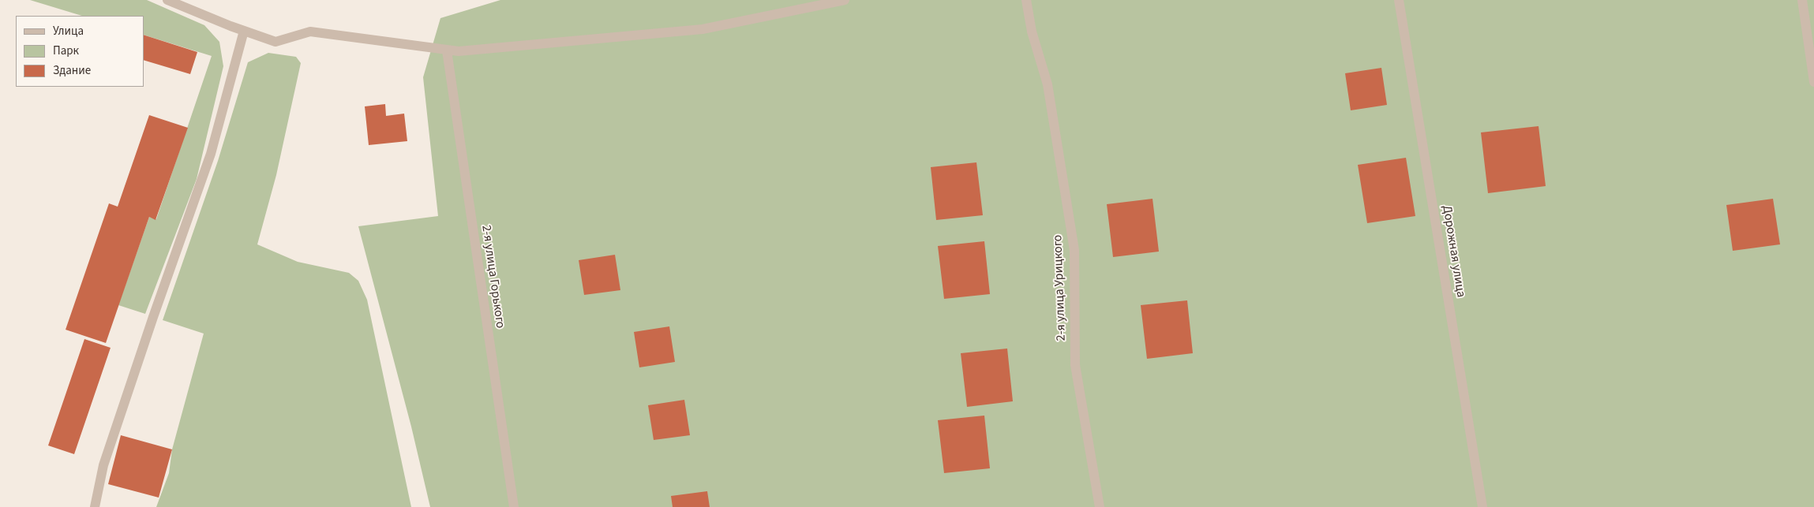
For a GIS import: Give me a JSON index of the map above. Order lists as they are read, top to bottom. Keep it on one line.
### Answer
{"streets":{"street":["Дорожная улица","2-я улица Горького","2-я улица Урицкого"]},"legend":["Улица","Парк","Здание"]}
